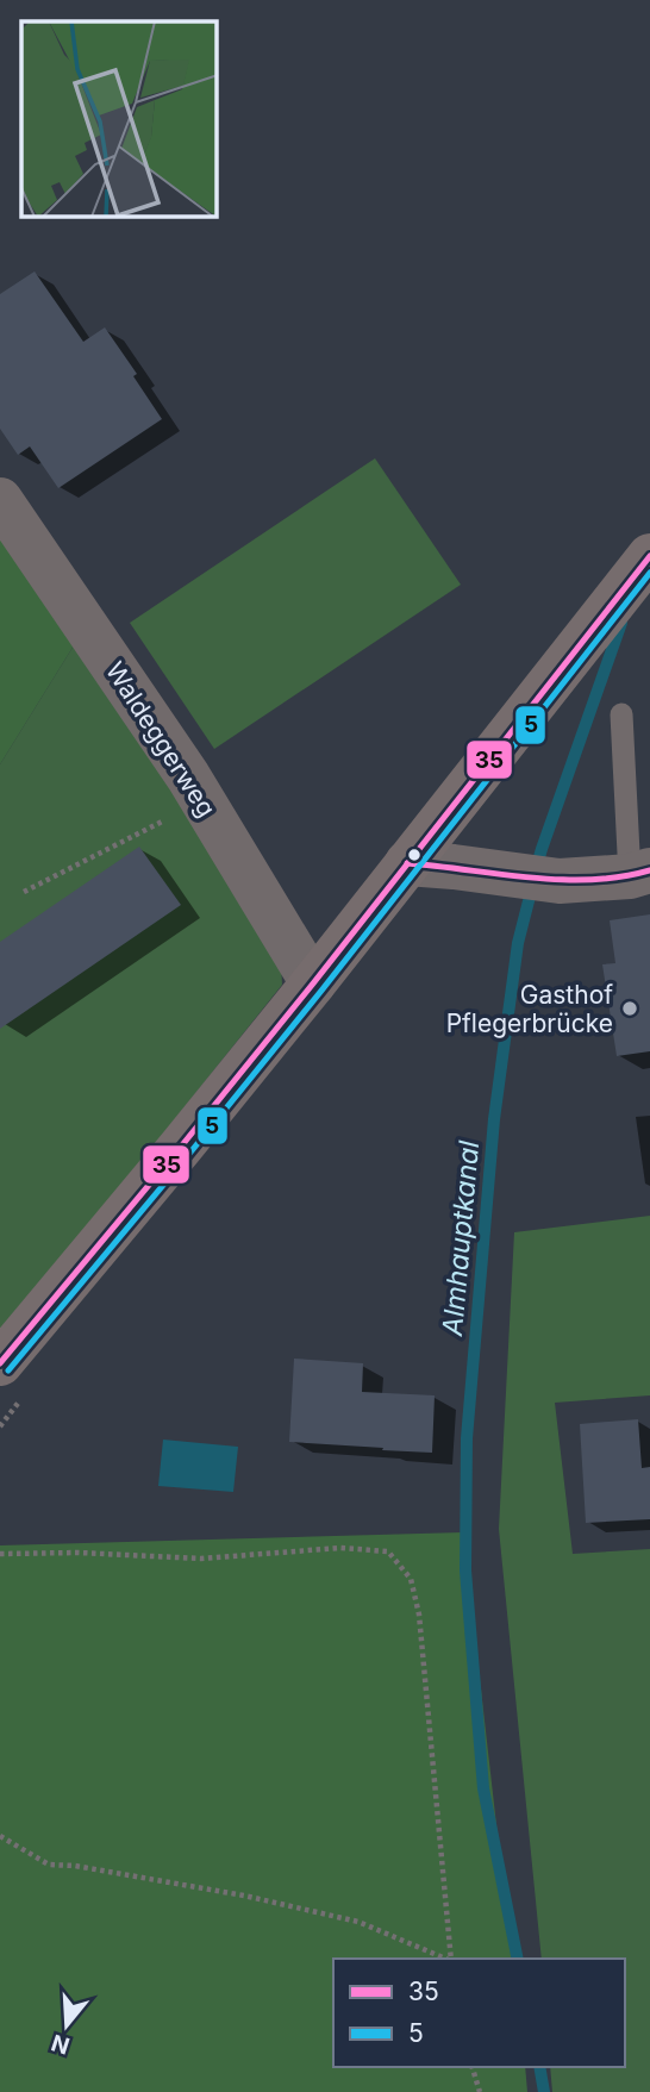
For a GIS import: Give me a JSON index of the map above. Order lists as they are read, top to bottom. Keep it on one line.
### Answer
{"streets":{"street":["Waldeggerweg"]},"water":["Almhauptkanal"],"places":["Gasthof Pflegerbrücke"],"lines":["transit line 35","transit line 5"],"legend":["35","5"],"north":"bottom"}
